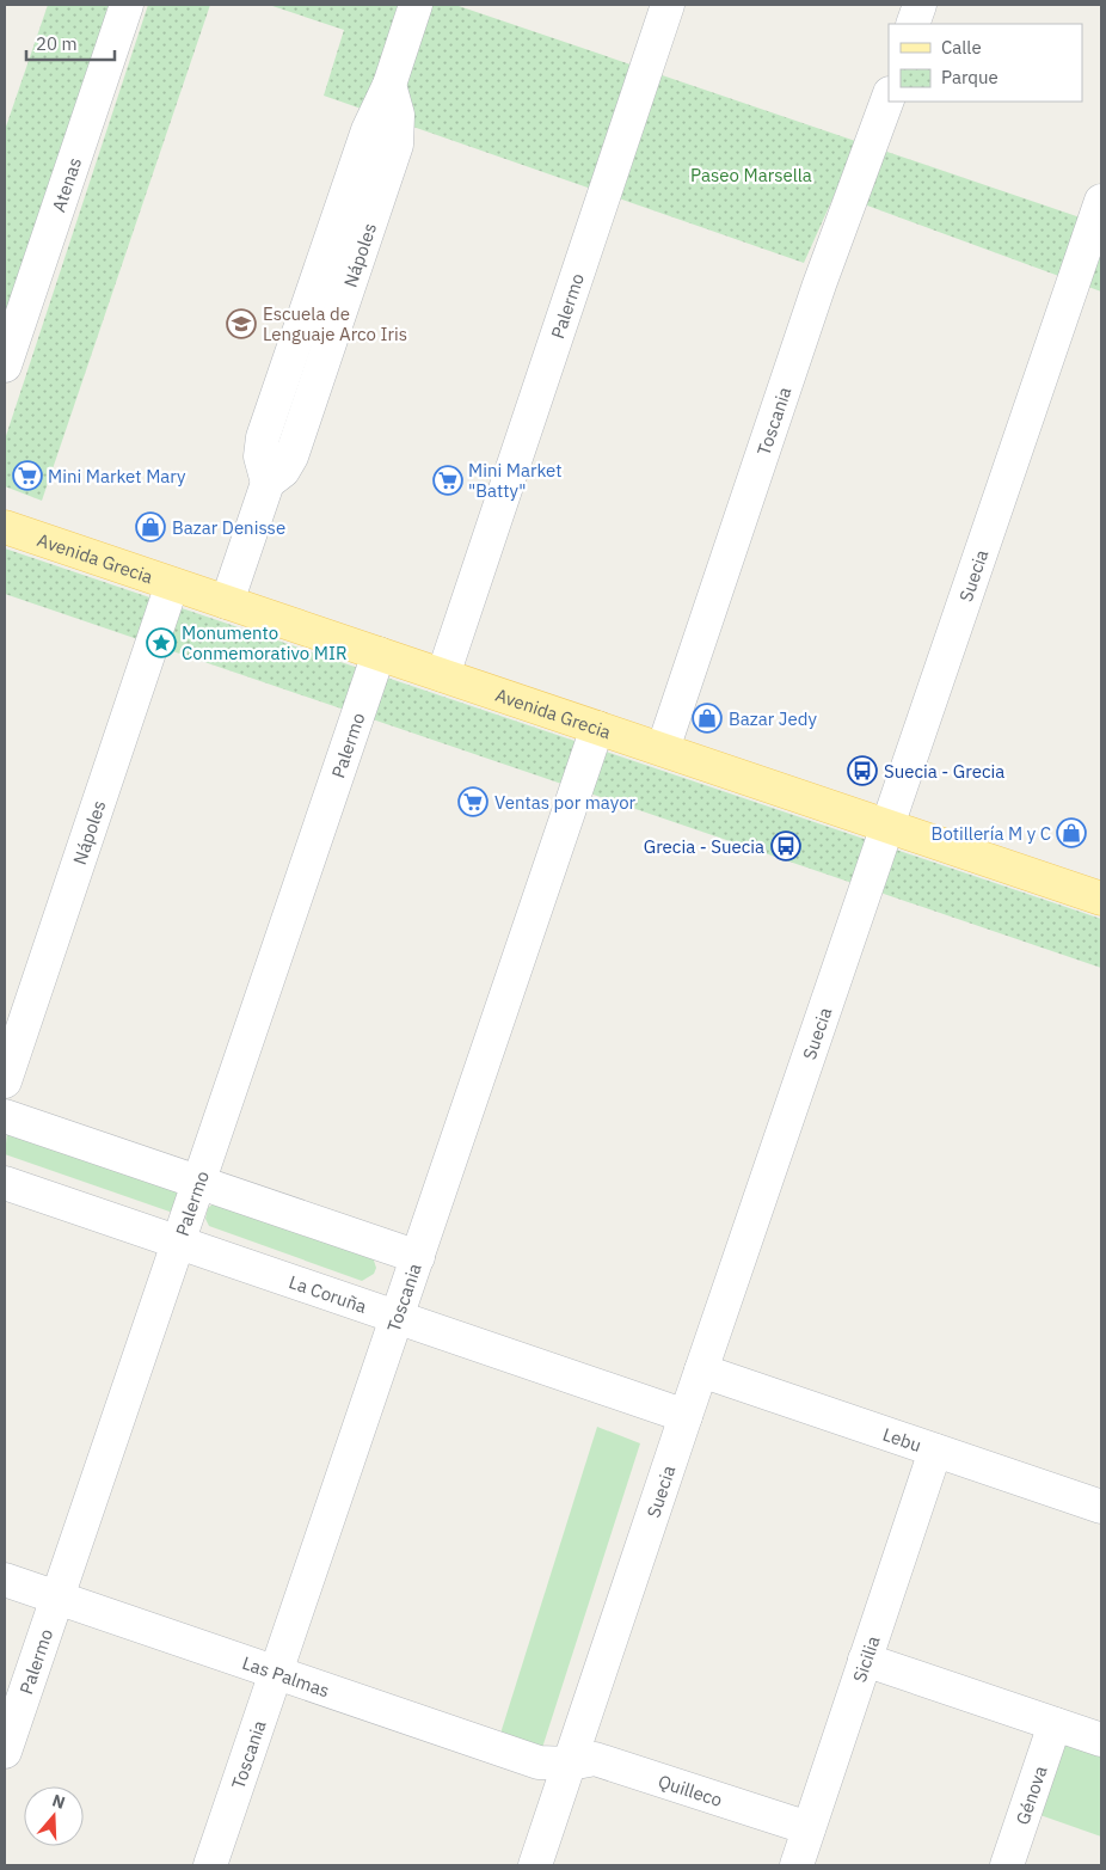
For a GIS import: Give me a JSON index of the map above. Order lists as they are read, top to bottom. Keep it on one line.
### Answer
{"streets":{"main road":["Avenida Grecia"],"street":["Atenas","Nápoles","Palermo","Toscania","Suecia","La Coruña","Lebu","Sicilia","Las Palmas","Quilleco","Génova"]},"crossings":[["Nápoles","Avenida Grecia"],["Palermo","Avenida Grecia"],["Palermo","La Coruña"],["Palermo","Las Palmas"],["Toscania","Avenida Grecia"],["Toscania","La Coruña"],["Toscania","Las Palmas"],["Avenida Grecia","Suecia"],["Suecia","La Coruña"],["Suecia","Lebu"],["Suecia","Las Palmas"],["Suecia","Quilleco"],["Lebu","Sicilia"],["Sicilia","Quilleco"],["Las Palmas","Quilleco"]],"parks":["Paseo Marsella"],"places":{"school or university":["Escuela de Lenguaje Arco Iris"],"supermarket":["Mini Market Mary","Mini Market \"Batty\"","Ventas por mayor"],"shop":["Bazar Denisse","Bazar Jedy","Botillería M y C"],"place":["Monumento Conmemorativo MIR"],"bus stop":["Suecia - Grecia","Grecia - Suecia"]},"legend":["Calle","Parque"],"scale_bar":"20 m","north":"top"}
